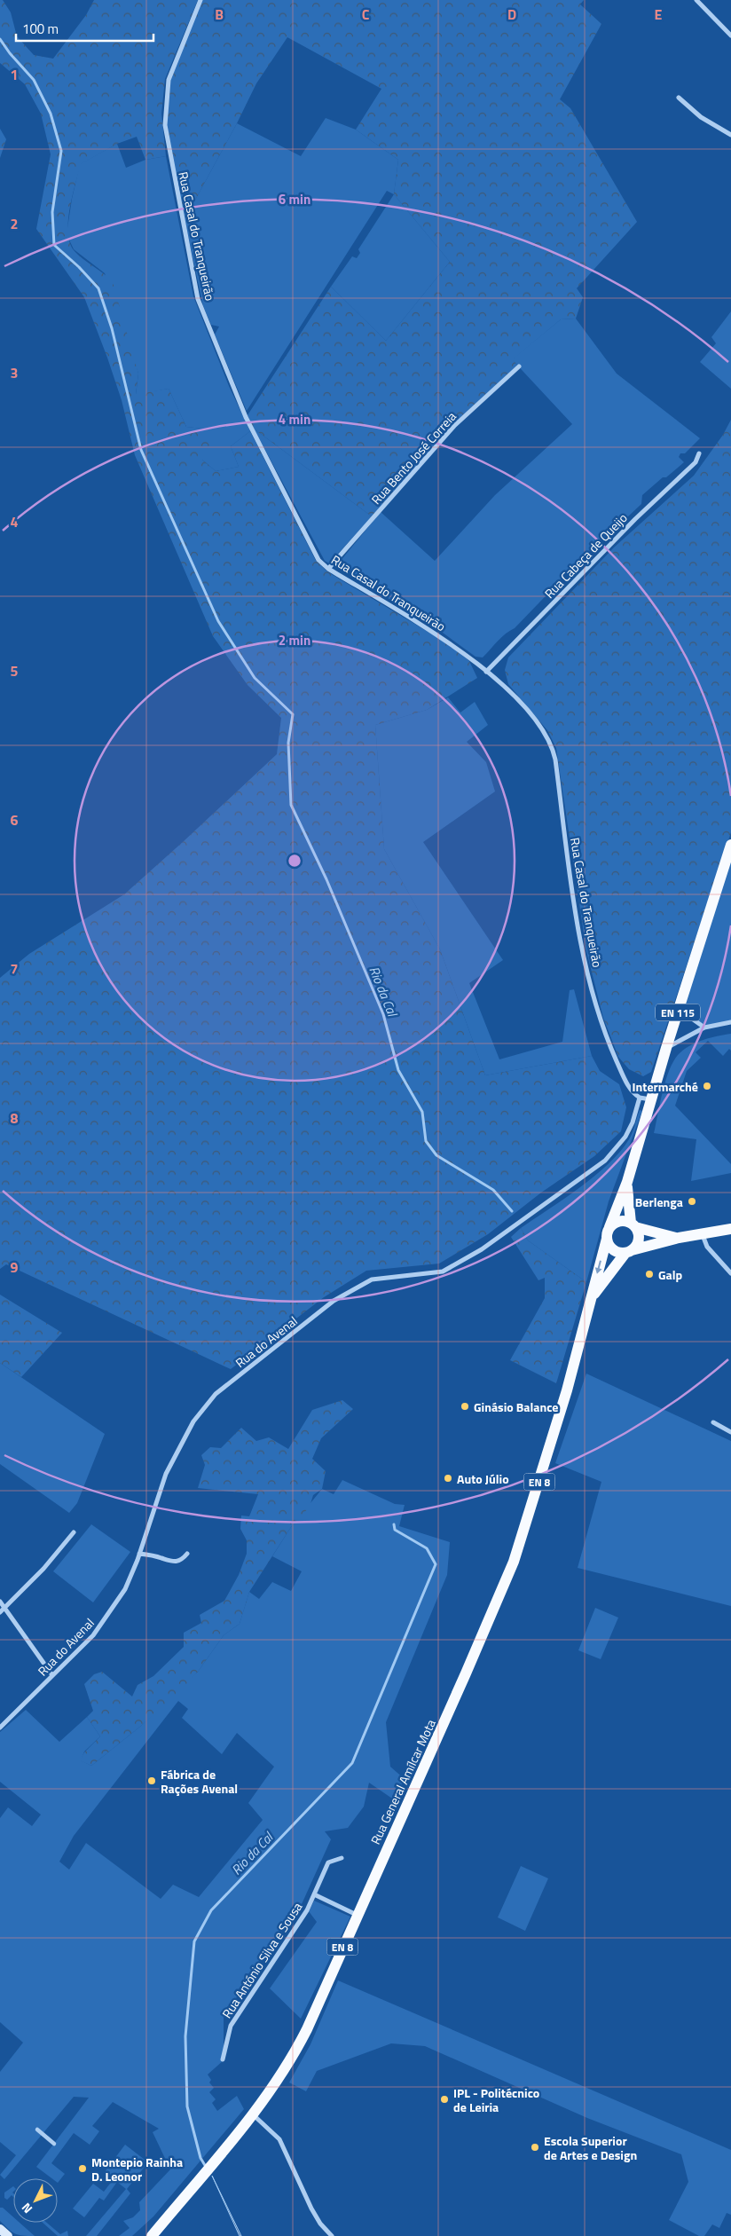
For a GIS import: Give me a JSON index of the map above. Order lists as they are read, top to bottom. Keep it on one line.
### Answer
{"streets":{"main road":["EN 115","EN 8","Rua General Amílcar Mota"],"street":["Rua Casal do Tranqueirão","Rua Bento José Correia","Rua Cabeça de Queijo","Rua do Avenal","Rua António Silva e Sousa"]},"crossings":[["Rua Casal do Tranqueirão","Rua Bento José Correia"],["Rua Casal do Tranqueirão","Rua Cabeça de Queijo"],["Rua Casal do Tranqueirão","Rua do Avenal"],["EN 115","EN 8"],["EN 115","Rua General Amílcar Mota"],["EN 8","Rua General Amílcar Mota"]],"water":["Rio da Cal"],"places":["Intermarché","Berlenga","Galp","Ginásio Balance","Auto Júlio","Fábrica de Rações Avenal","IPL - Politécnico de Leiria","Escola Superior de Artes e Design","Montepio Rainha D. Leonor"],"scale_bar":"100 m","north":"bottom left","grid":{"columns":["B","C","D","E"],"rows":["1","2","3","4","5","6","7","8","9"]},"rings":["6 min","4 min","2 min"]}
